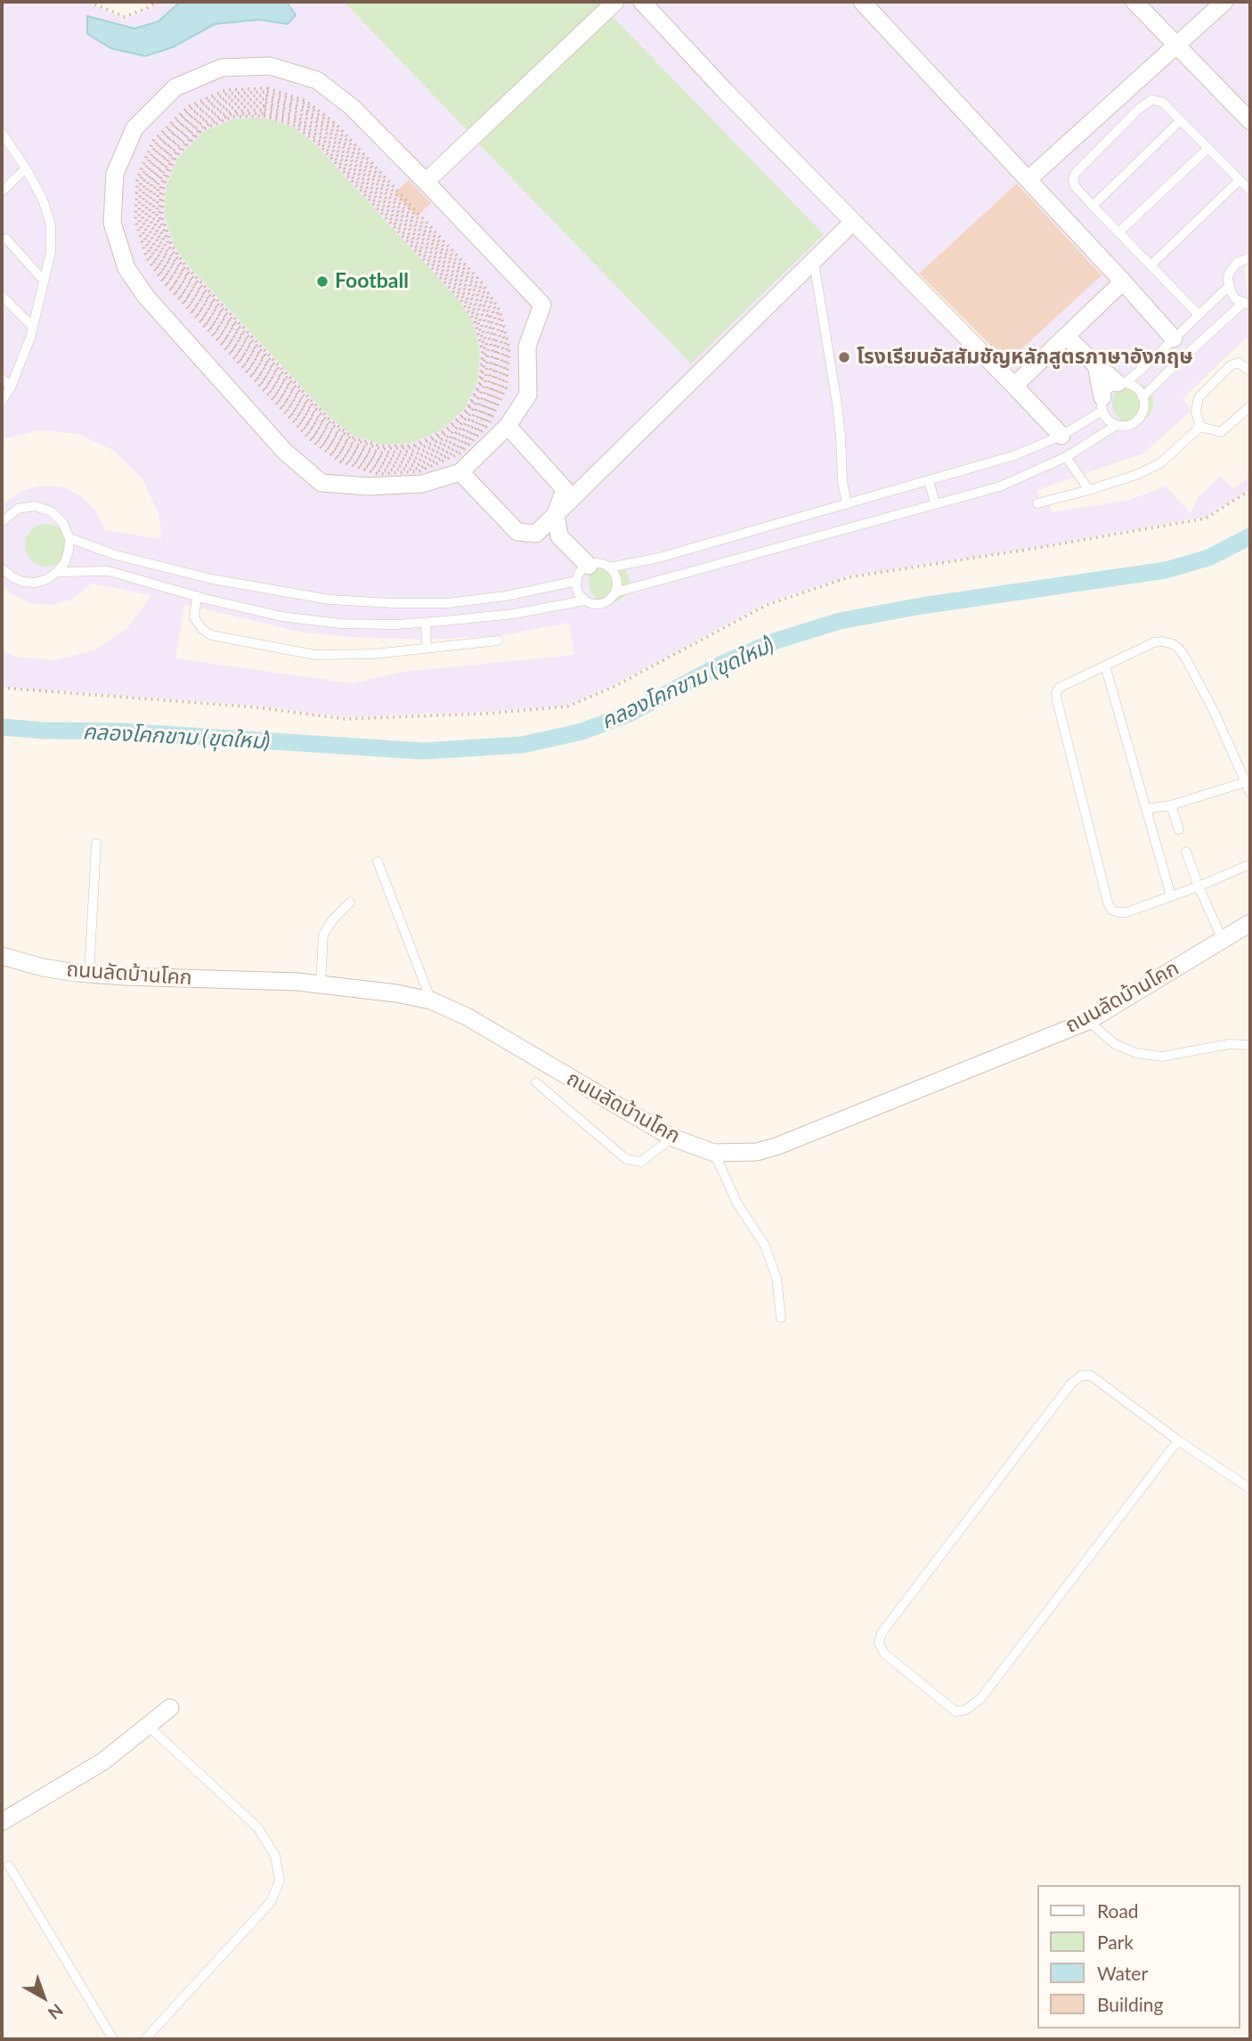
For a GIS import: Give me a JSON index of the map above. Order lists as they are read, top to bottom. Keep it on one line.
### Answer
{"streets":{"street":["ถนนลัดบ้านโคก"]},"water":["คลองโคกขาม (ขุดใหม่)"],"places":["Football","โรงเรียนอัสสัมชัญหลักสูตรภาษาอังกฤษ"],"legend":["Road","Park","Water","Building"],"north":"bottom right"}
